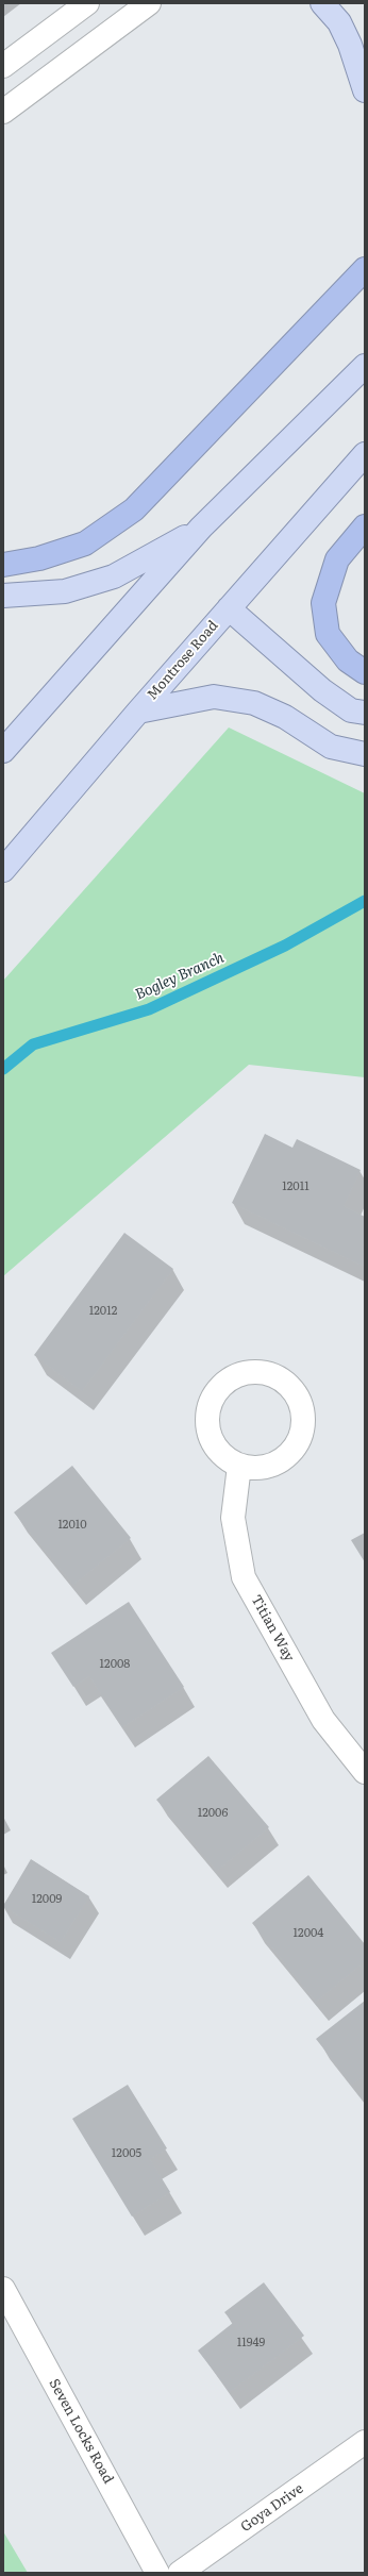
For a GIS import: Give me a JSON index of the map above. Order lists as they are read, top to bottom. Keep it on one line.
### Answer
{"streets":{"main road":["Montrose Road"],"street":["Titian Way","Seven Locks Road","Goya Drive"]},"water":["Bogley Branch"],"house_numbers":["12011","12012","12010","12008","12006","12009","12004","12005","11949"]}
